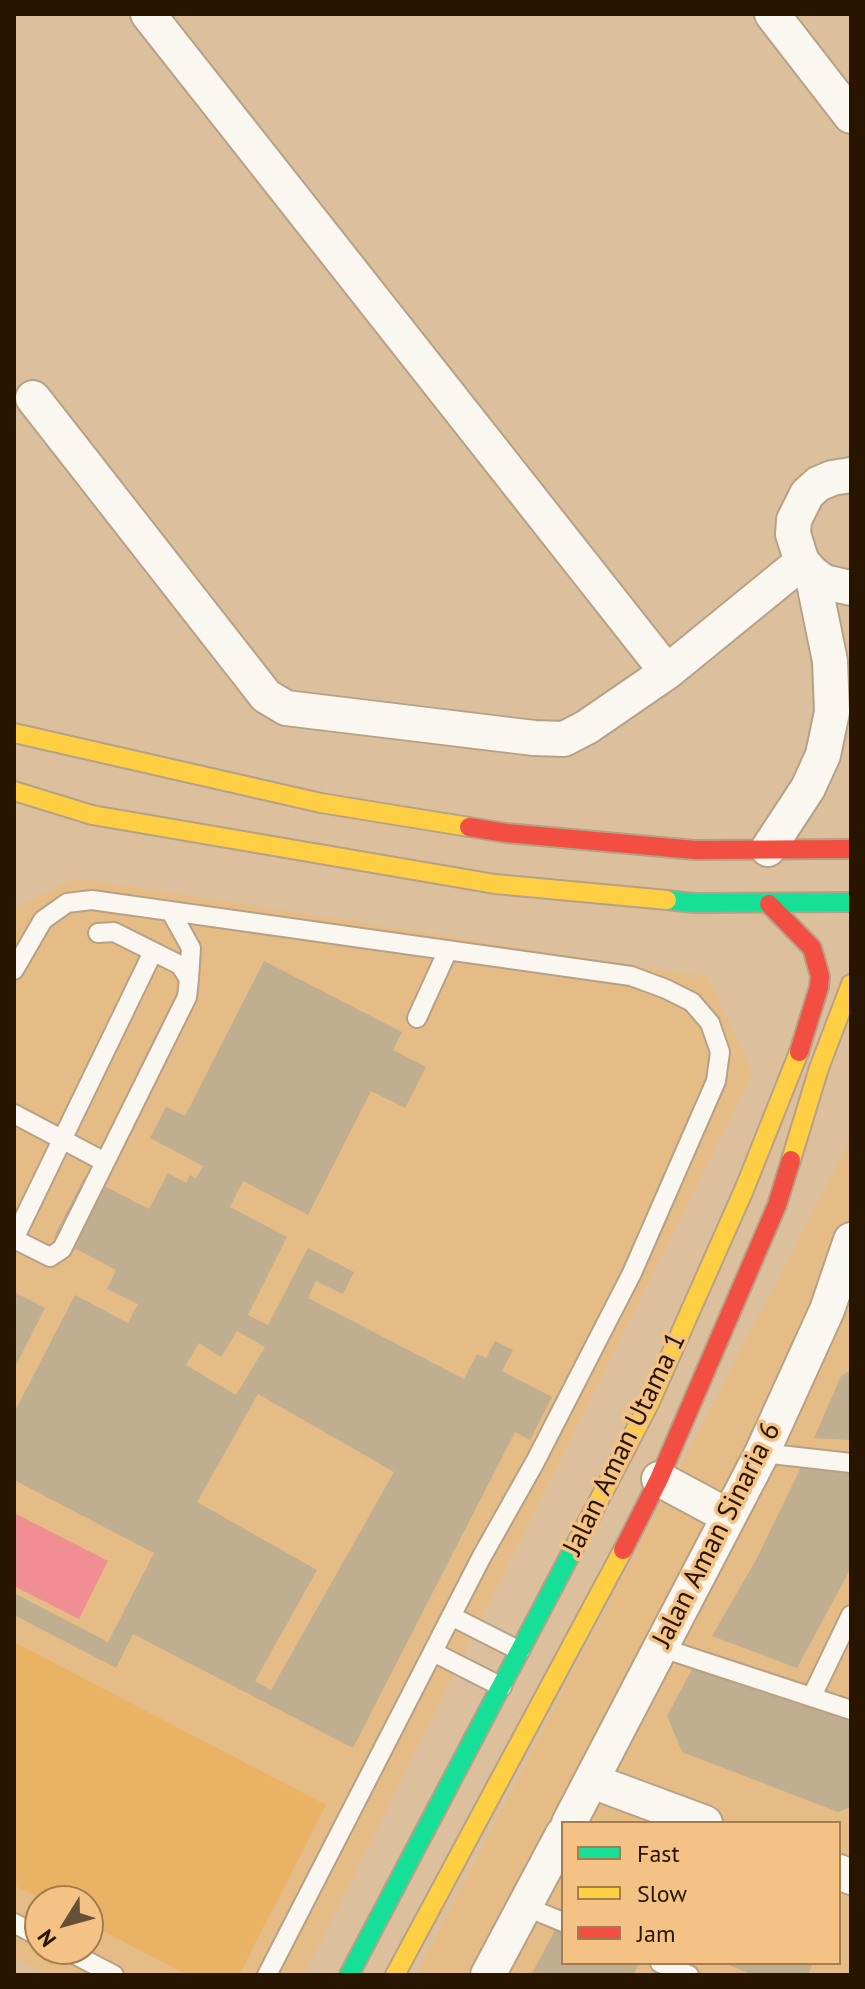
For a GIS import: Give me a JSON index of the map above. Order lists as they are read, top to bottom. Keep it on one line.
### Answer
{"streets":{"street":["Jalan Aman Utama 1","Jalan Aman Sinaria 6"]},"legend":["Fast","Slow","Jam"],"north":"bottom left"}
